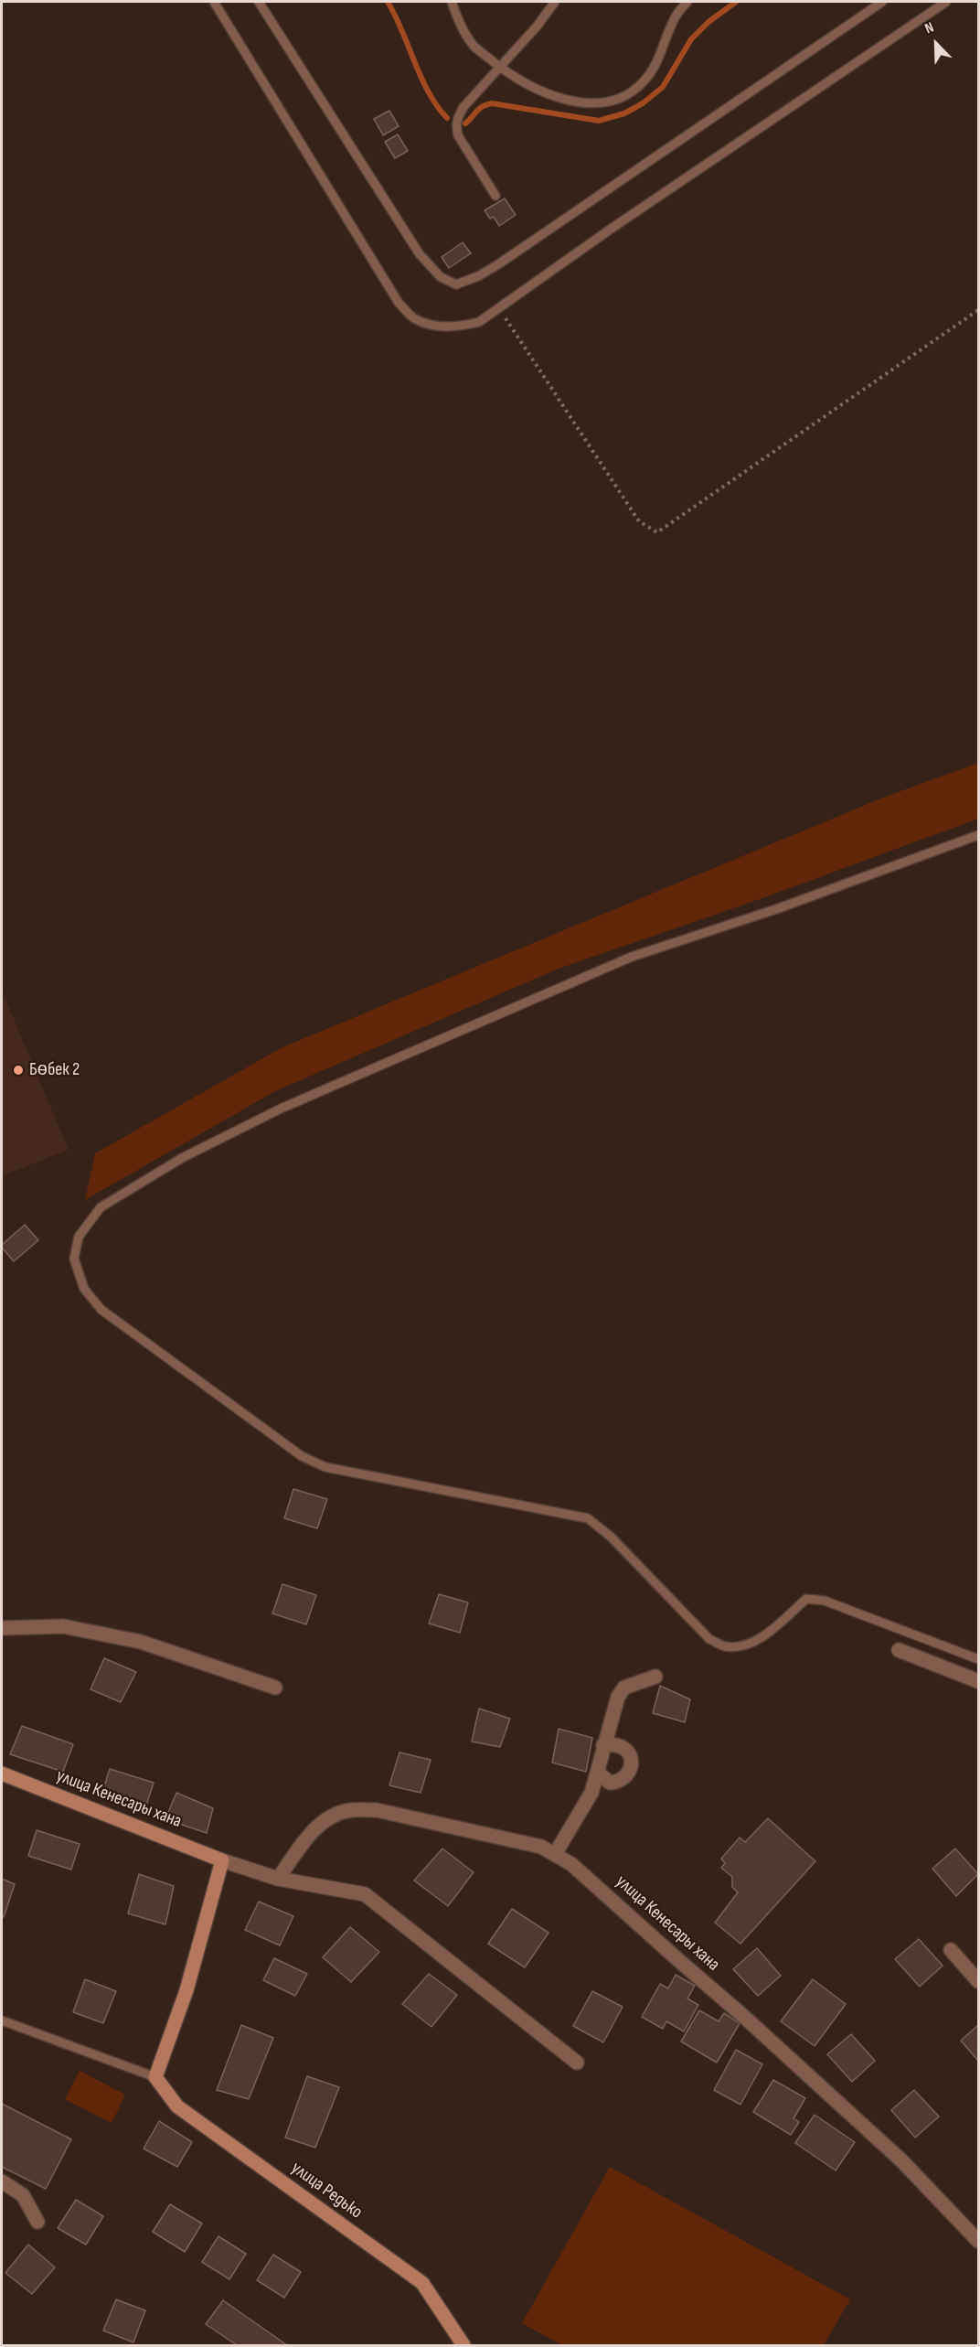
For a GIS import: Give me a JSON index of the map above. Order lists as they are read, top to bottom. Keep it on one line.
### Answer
{"streets":{"street":["улица Кенесары хана","улица Редько"]},"places":["Бөбек 2"],"north":"top left"}
